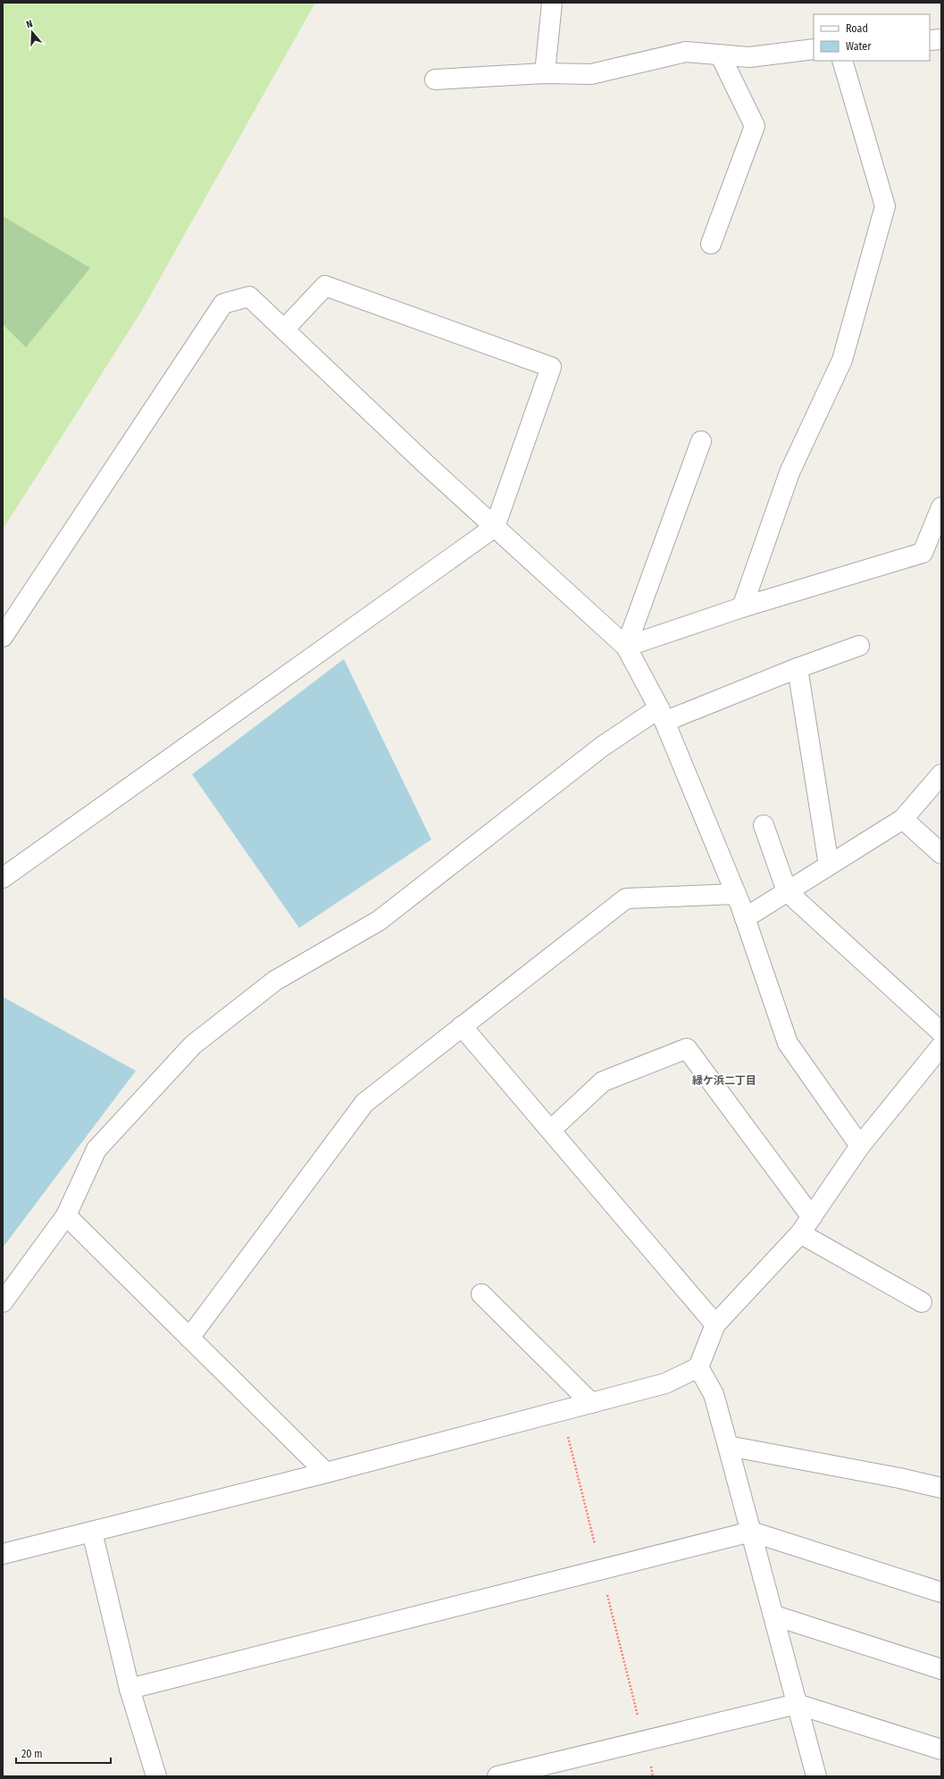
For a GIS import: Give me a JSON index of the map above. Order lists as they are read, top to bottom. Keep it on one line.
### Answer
{"districts":["緑ケ浜二丁目"],"legend":["Road","Water"],"scale_bar":"20 m","north":"top"}
